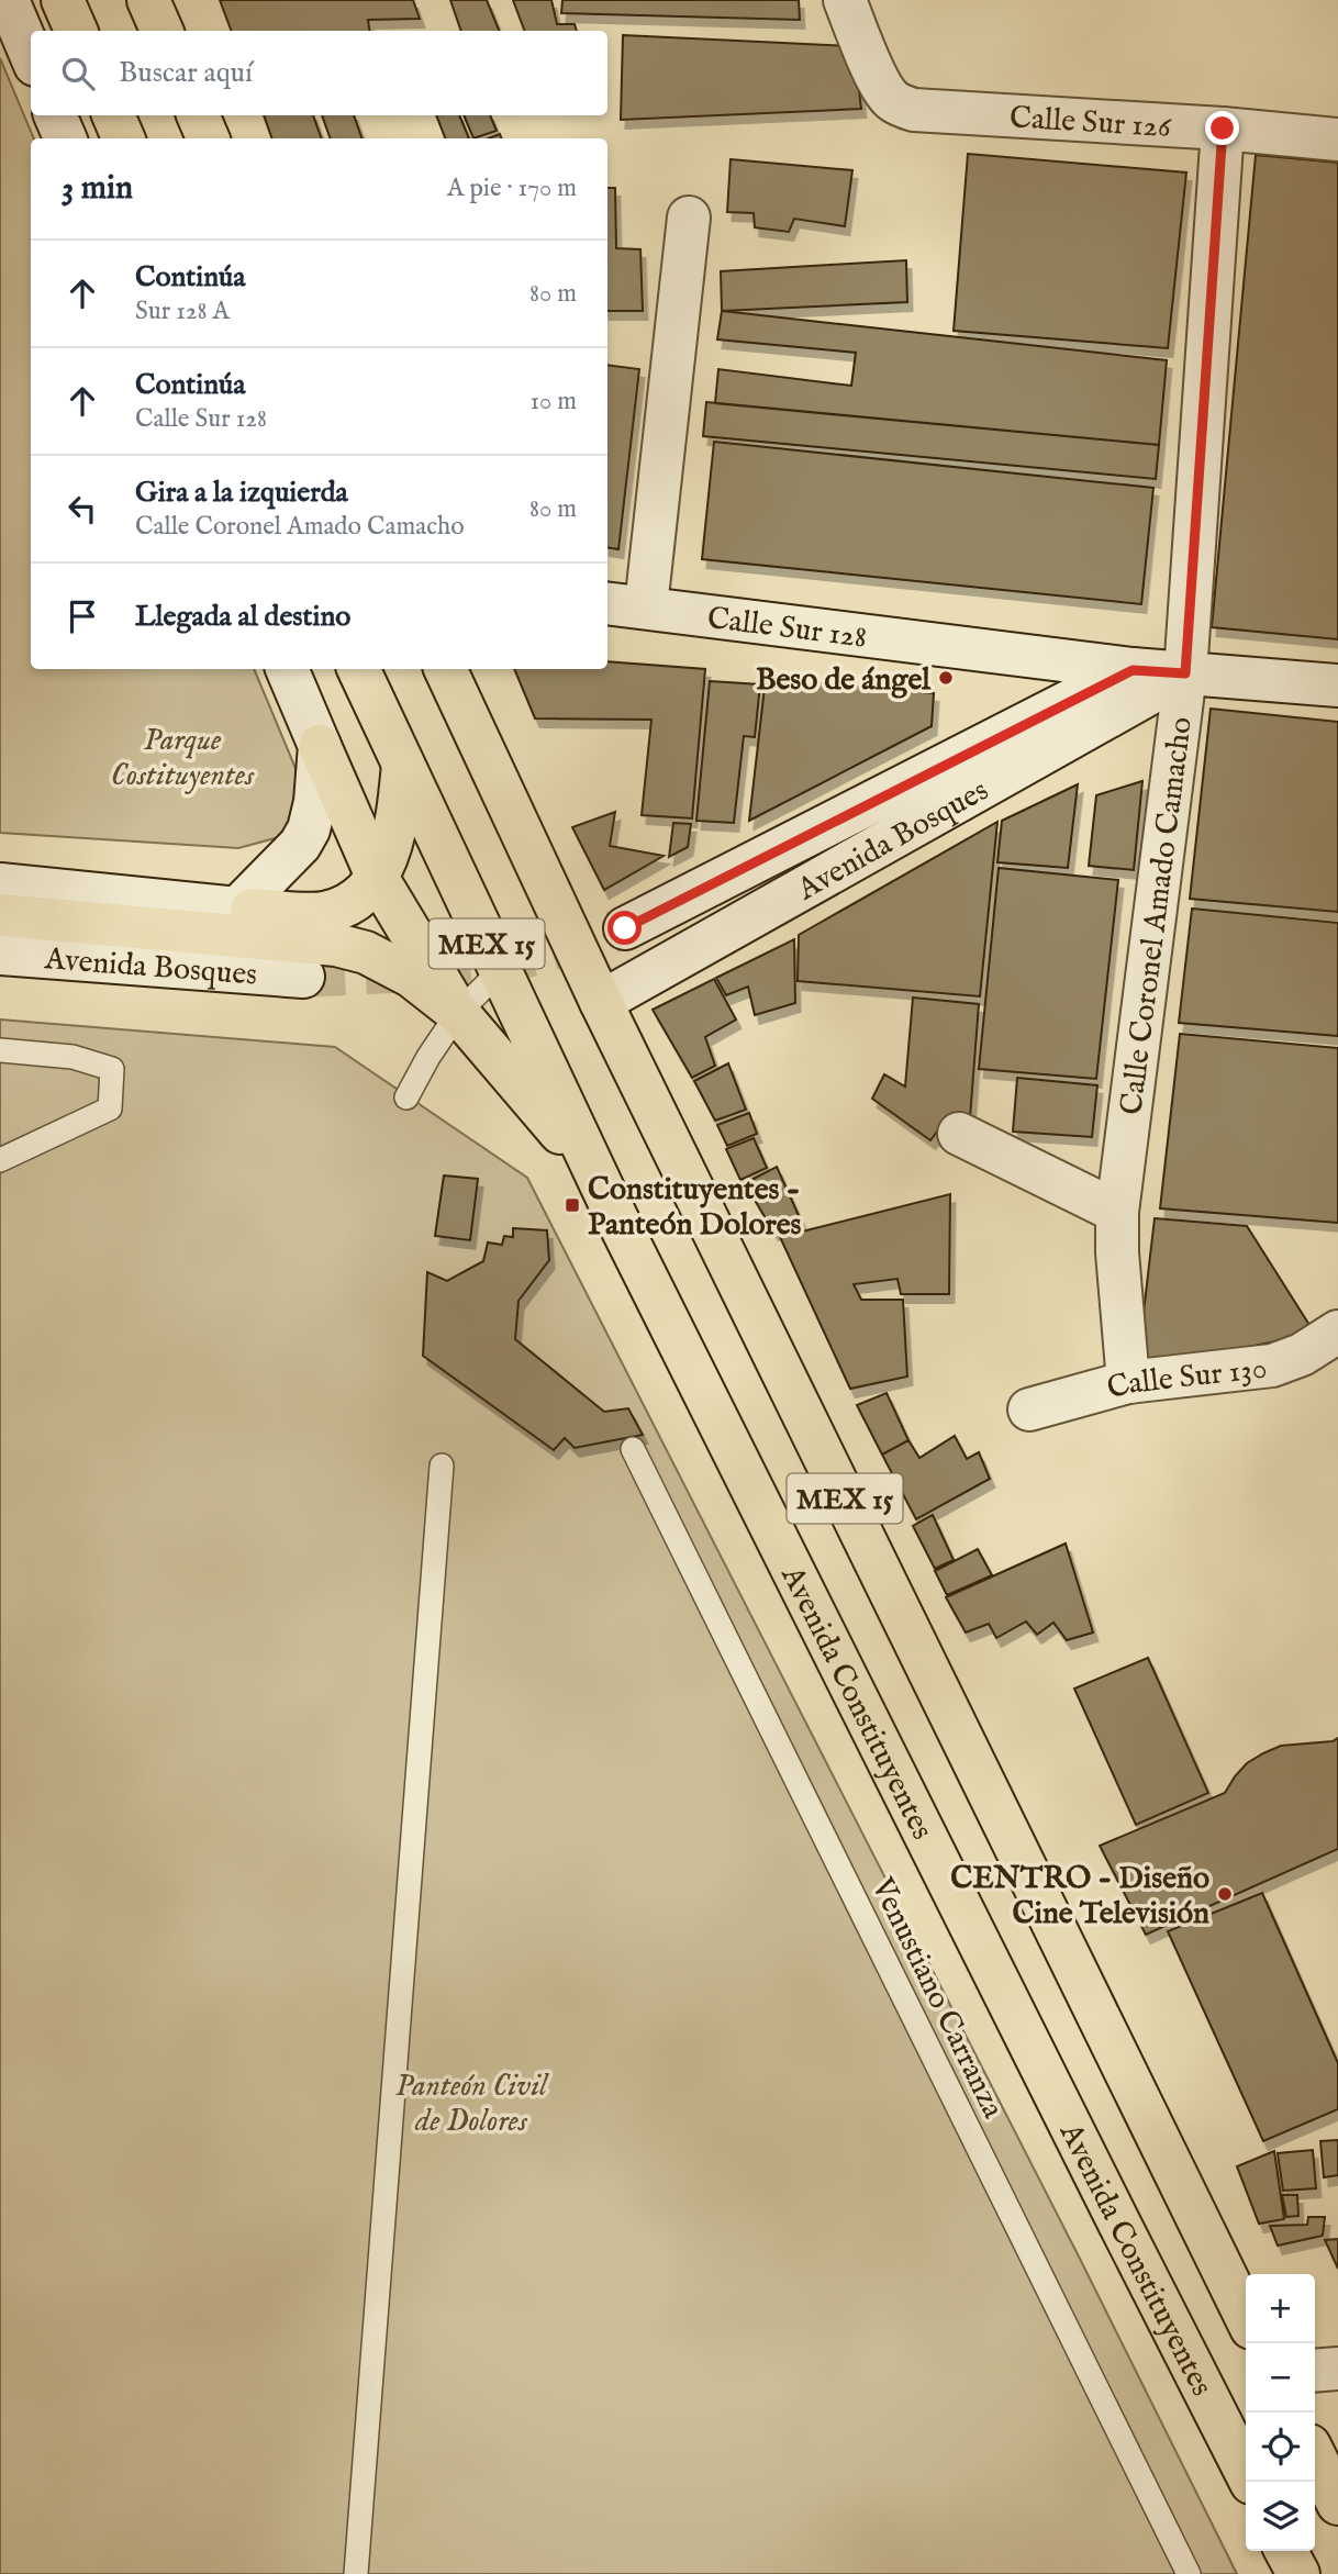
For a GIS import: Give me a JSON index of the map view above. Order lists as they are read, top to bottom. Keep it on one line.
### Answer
{"streets":{"highway":["MEX 15","Avenida Constituyentes"],"street":["Calle Sur 126","Calle Sur 128","Avenida Bosques","Calle Coronel Amado Camacho","Calle Sur 130"],"lane":["Venustiano Carranza"]},"crossings":[["Calle Sur 126","Calle Coronel Amado Camacho"],["Calle Sur 128","Avenida Bosques"],["Calle Sur 128","Calle Coronel Amado Camacho"],["Avenida Bosques","Calle Coronel Amado Camacho"],["Avenida Bosques","MEX 15"],["Calle Coronel Amado Camacho","Calle Sur 130"]],"parks":["Parque Costituyentes","Panteón Civil de Dolores"],"places":{"other":["Beso de ángel","CENTRO - Diseño Cine Televisión"],"transit":["Constituyentes - Panteón Dolores"]},"page":{"search":"Buscar aquí","heading":["3 min","A pie · 170 m"],"list":[["Continúa","Sur 128 A","80 m"],["Continúa","Calle Sur 128","10 m"],["Gira a la izquierda","Calle Coronel Amado Camacho","80 m"],"Llegada al destino"],"map_buttons":["+","−"]}}
